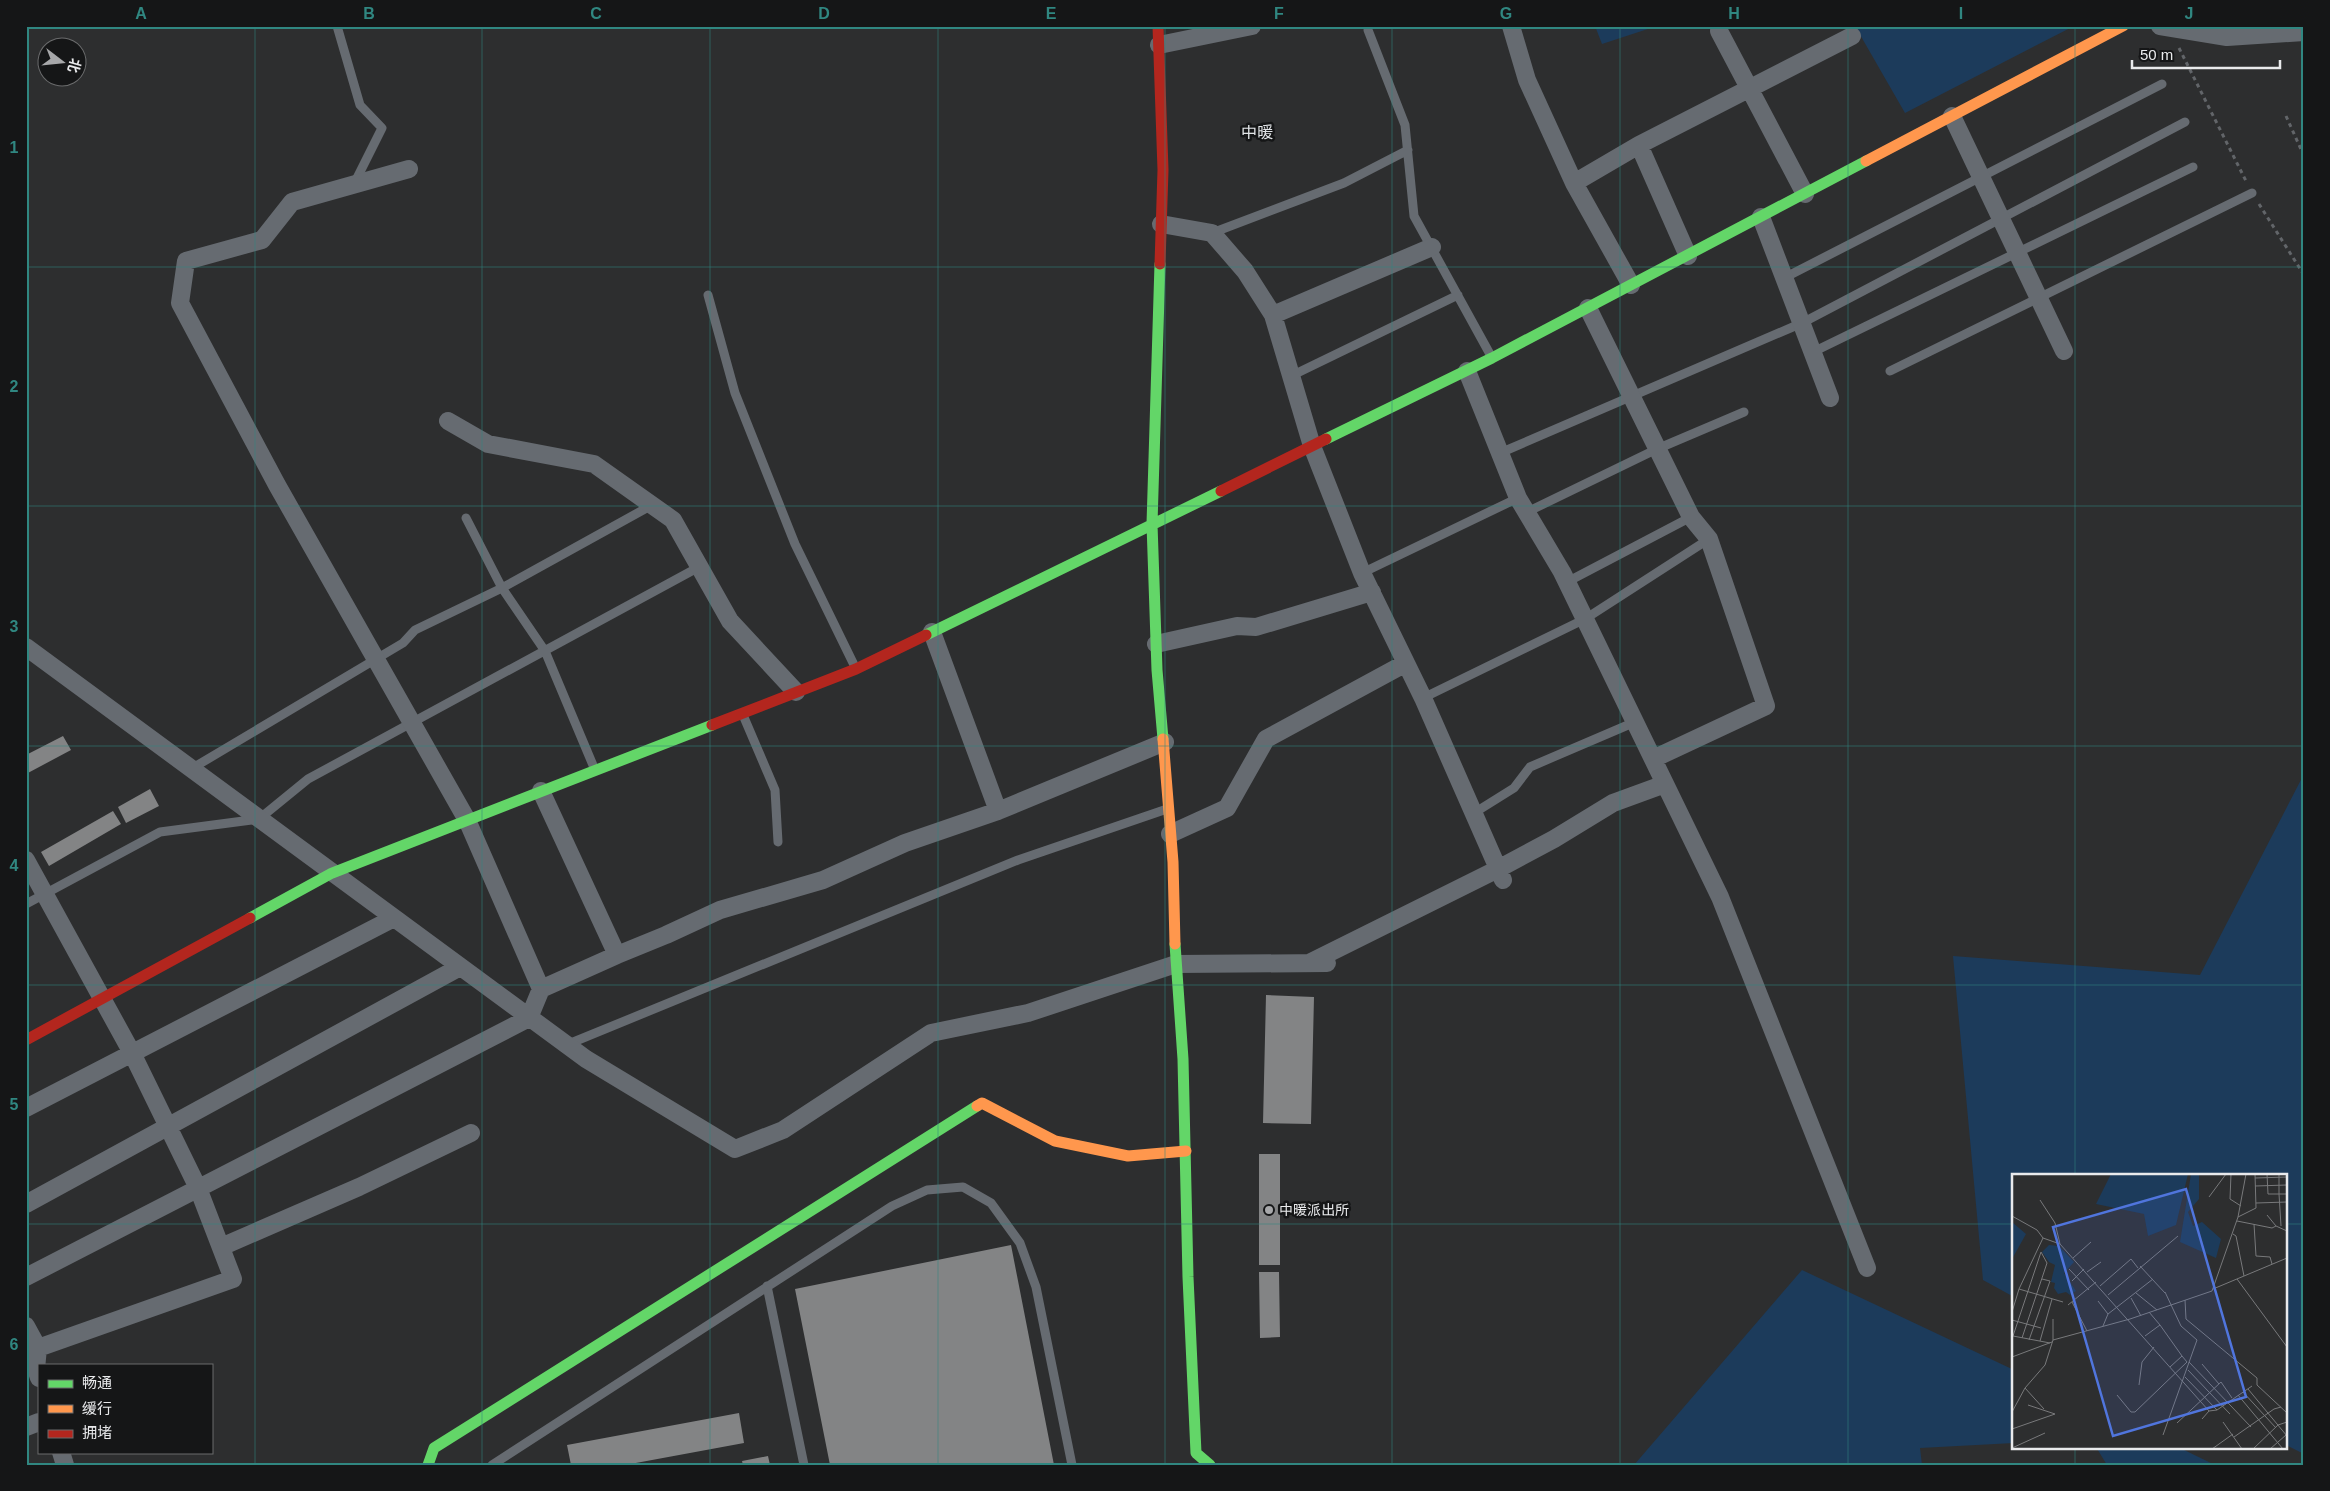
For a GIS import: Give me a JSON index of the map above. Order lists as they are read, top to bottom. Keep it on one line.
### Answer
{"districts":["中暖"],"places":["中暖派出所"],"legend":["畅通","缓行","拥堵"],"scale_bar":"50 m","north":"right","grid":{"columns":["A","B","C","D","E","F","G","H","I","J"],"rows":["1","2","3","4","5","6"]}}
